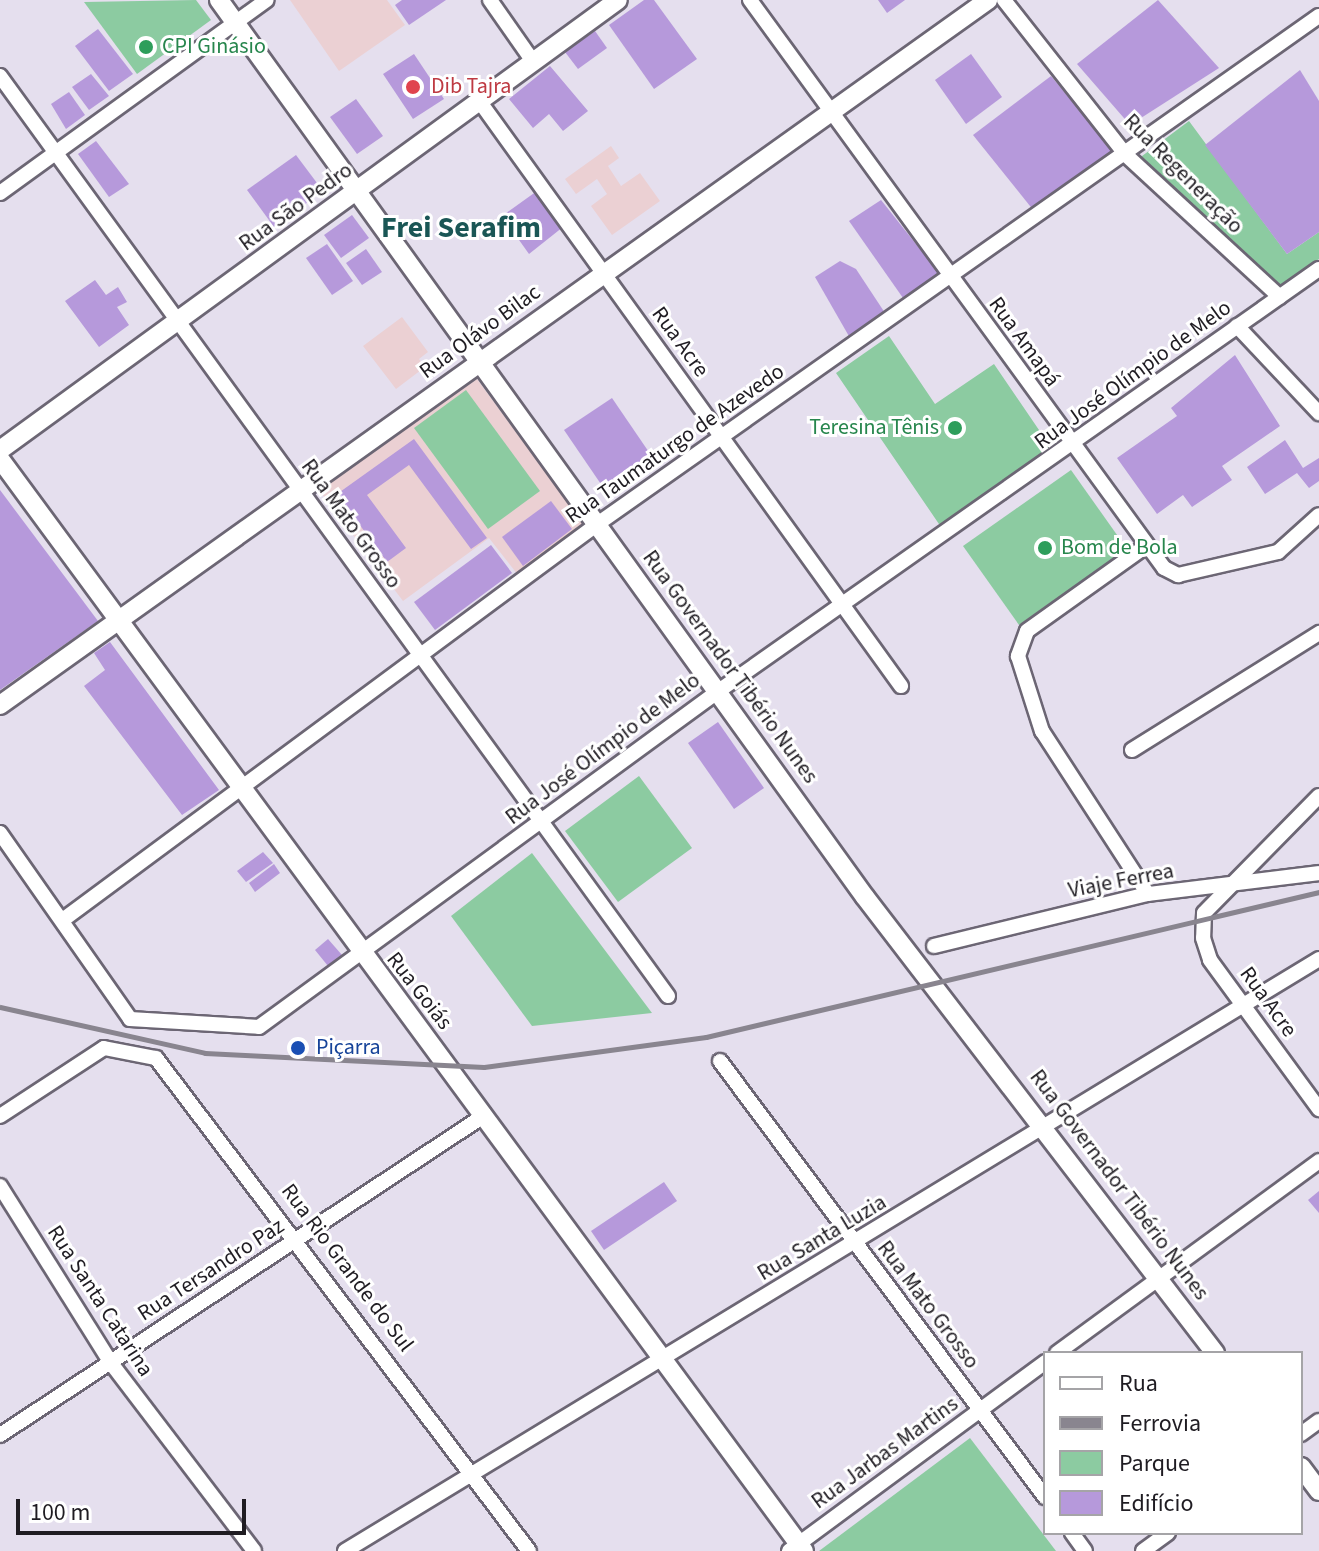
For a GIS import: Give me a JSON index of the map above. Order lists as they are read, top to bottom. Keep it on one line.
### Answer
{"streets":{"street":["Rua Regeneração","Rua São Pedro","Rua Olávo Bilac","Rua Acre","Rua Amapá","Rua José Olímpio de Melo","Rua Taumaturgo de Azevedo","Rua Mato Grosso","Rua Governador Tibério Nunes","Viaje Ferrea","Rua Goiás","Rua Santa Luzia","Rua Rio Grande do Sul","Rua Tersandro Paz","Rua Santa Catarina","Rua Jarbas Martins"]},"crossings":[["Rua Regeneração","Rua José Olímpio de Melo"],["Rua Regeneração","Rua Taumaturgo de Azevedo"],["Rua São Pedro","Rua Acre"],["Rua São Pedro","Rua Mato Grosso"],["Rua São Pedro","Rua Governador Tibério Nunes"],["Rua Olávo Bilac","Rua Acre"],["Rua Olávo Bilac","Rua Amapá"],["Rua Olávo Bilac","Rua Mato Grosso"],["Rua Olávo Bilac","Rua Governador Tibério Nunes"],["Rua Olávo Bilac","Rua Goiás"],["Rua Acre","Rua José Olímpio de Melo"],["Rua Acre","Rua Taumaturgo de Azevedo"],["Rua Acre","Viaje Ferrea"],["Rua Acre","Rua Santa Luzia"],["Rua Amapá","Rua José Olímpio de Melo"],["Rua Amapá","Rua Taumaturgo de Azevedo"],["Rua José Olímpio de Melo","Rua Taumaturgo de Azevedo"],["Rua José Olímpio de Melo","Rua Mato Grosso"],["Rua José Olímpio de Melo","Rua Governador Tibério Nunes"],["Rua José Olímpio de Melo","Rua Goiás"],["Rua Taumaturgo de Azevedo","Rua Mato Grosso"],["Rua Taumaturgo de Azevedo","Rua Governador Tibério Nunes"],["Rua Taumaturgo de Azevedo","Rua Goiás"],["Rua Mato Grosso","Rua Santa Luzia"],["Rua Mato Grosso","Rua Jarbas Martins"],["Rua Governador Tibério Nunes","Rua Santa Luzia"],["Rua Goiás","Rua Santa Luzia"],["Rua Goiás","Rua Tersandro Paz"],["Rua Goiás","Rua Jarbas Martins"],["Rua Santa Luzia","Rua Rio Grande do Sul"],["Rua Rio Grande do Sul","Rua Tersandro Paz"],["Rua Tersandro Paz","Rua Santa Catarina"]],"districts":["Frei Serafim"],"places":["CPI Ginásio","Dib Tajra","Teresina Tênis","Bom de Bola","Piçarra"],"legend":["Rua","Ferrovia","Parque","Edifício"],"scale_bar":"100 m"}
